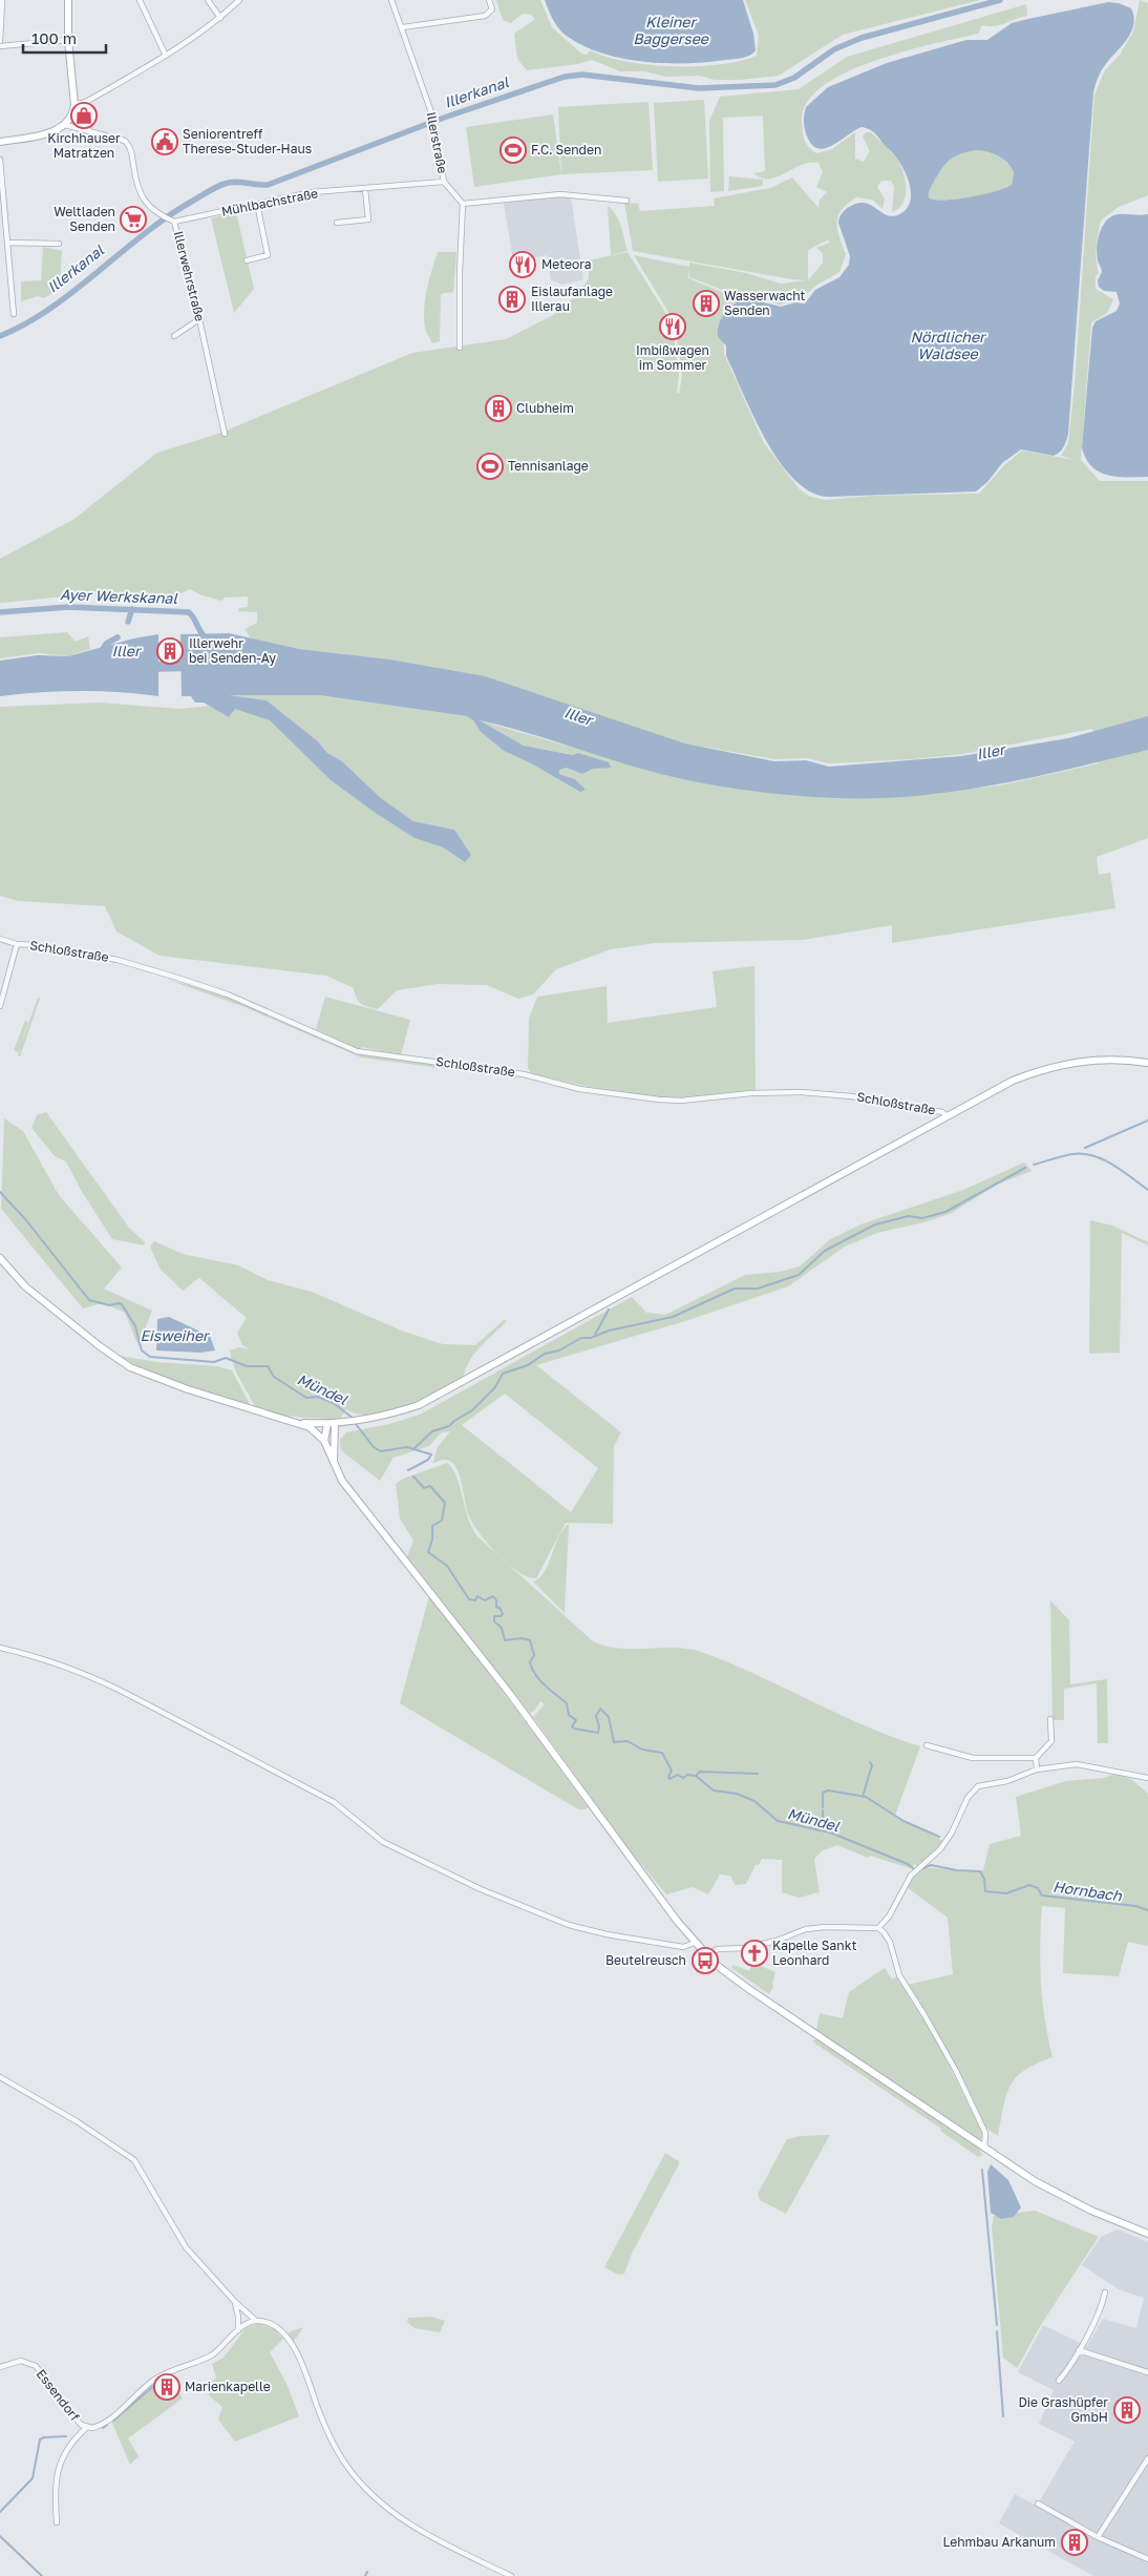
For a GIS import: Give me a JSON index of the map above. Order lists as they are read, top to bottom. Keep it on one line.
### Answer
{"streets":{"street":["Illerstraße","Mühlbachstraße","Illerwehrstraße","Schloßstraße","Essendorf"]},"crossings":[["Illerstraße","Mühlbachstraße"],["Mühlbachstraße","Illerwehrstraße"]],"water":["Kleiner Baggersee","Illerkanal","Nördlicher Waldsee","Ayer Werkskanal","Iller","Eisweiher","Mündel","Hornbach"],"places":{"shop":["Kirchhauser Matratzen"],"public building":["Seniorentreff Therese-Studer-Haus"],"sports":["F.C. Senden","Tennisanlage"],"supermarket":["Weltladen Senden"],"restaurant":["Meteora","Imbißwagen im Sommer"],"building":["Eislaufanlage Illerau","Wasserwacht Senden","Clubheim","Illerwehr bei Senden-Ay","Marienkapelle","Die Grashüpfer GmbH","Lehmbau Arkanum"],"church":["Kapelle Sankt Leonhard"],"bus stop":["Beutelreusch"]},"scale_bar":"100 m"}
